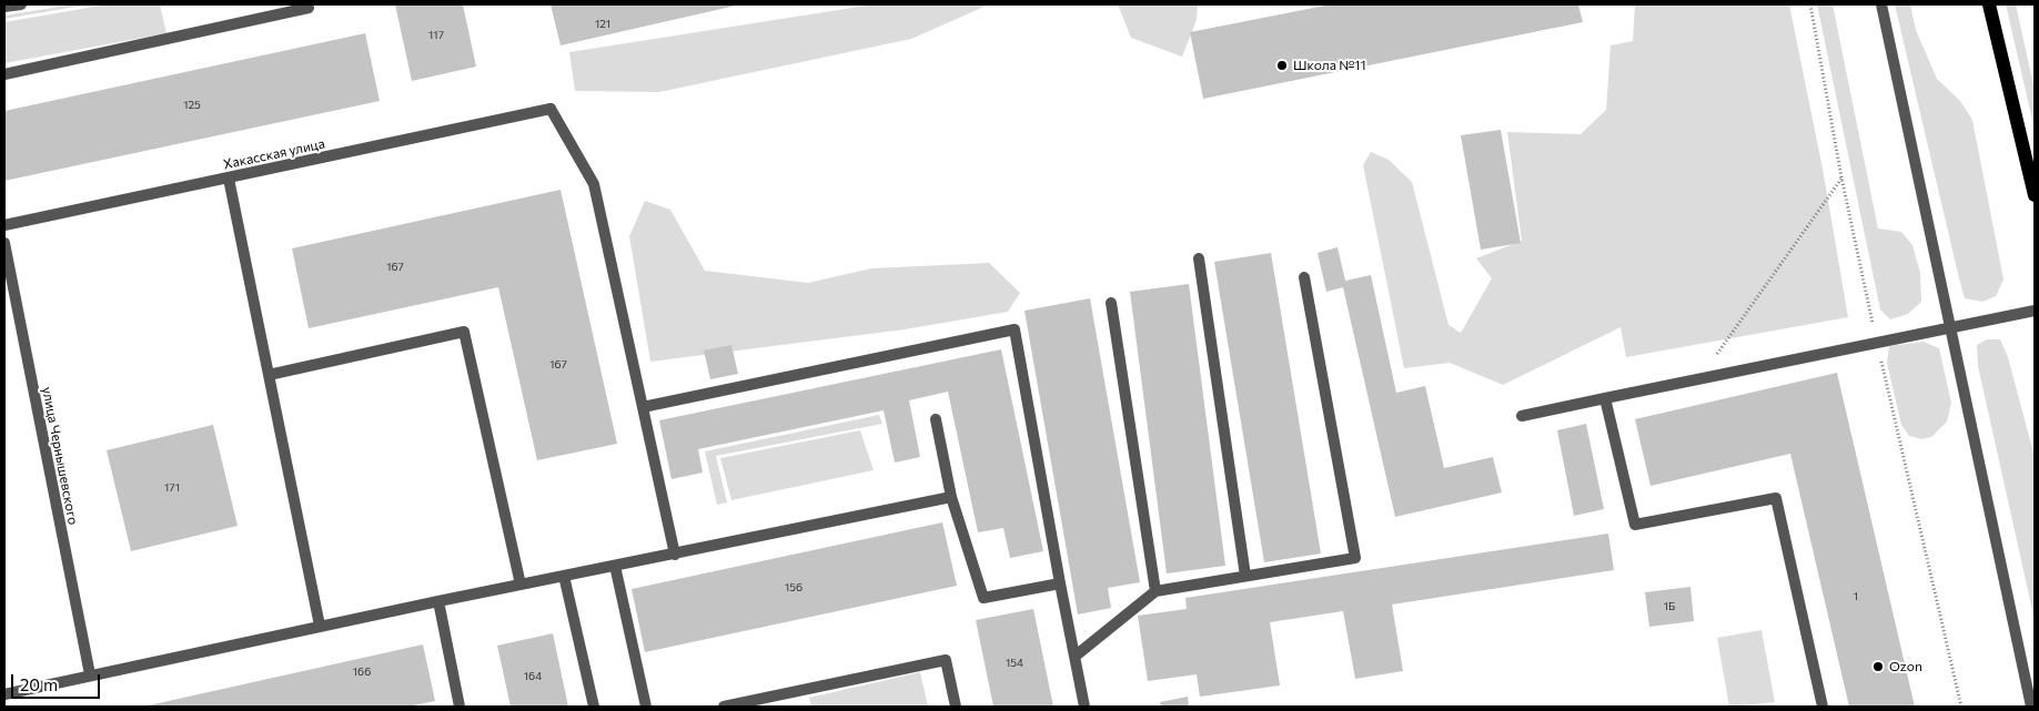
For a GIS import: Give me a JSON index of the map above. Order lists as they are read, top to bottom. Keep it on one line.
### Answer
{"streets":{"street":["Хакасская улица","улица Чернышевского"]},"places":["Школа №11","Ozon"],"house_numbers":["121","117","125","167","167","171","156","1","1Б","154","166","164"],"scale_bar":"20 m"}
